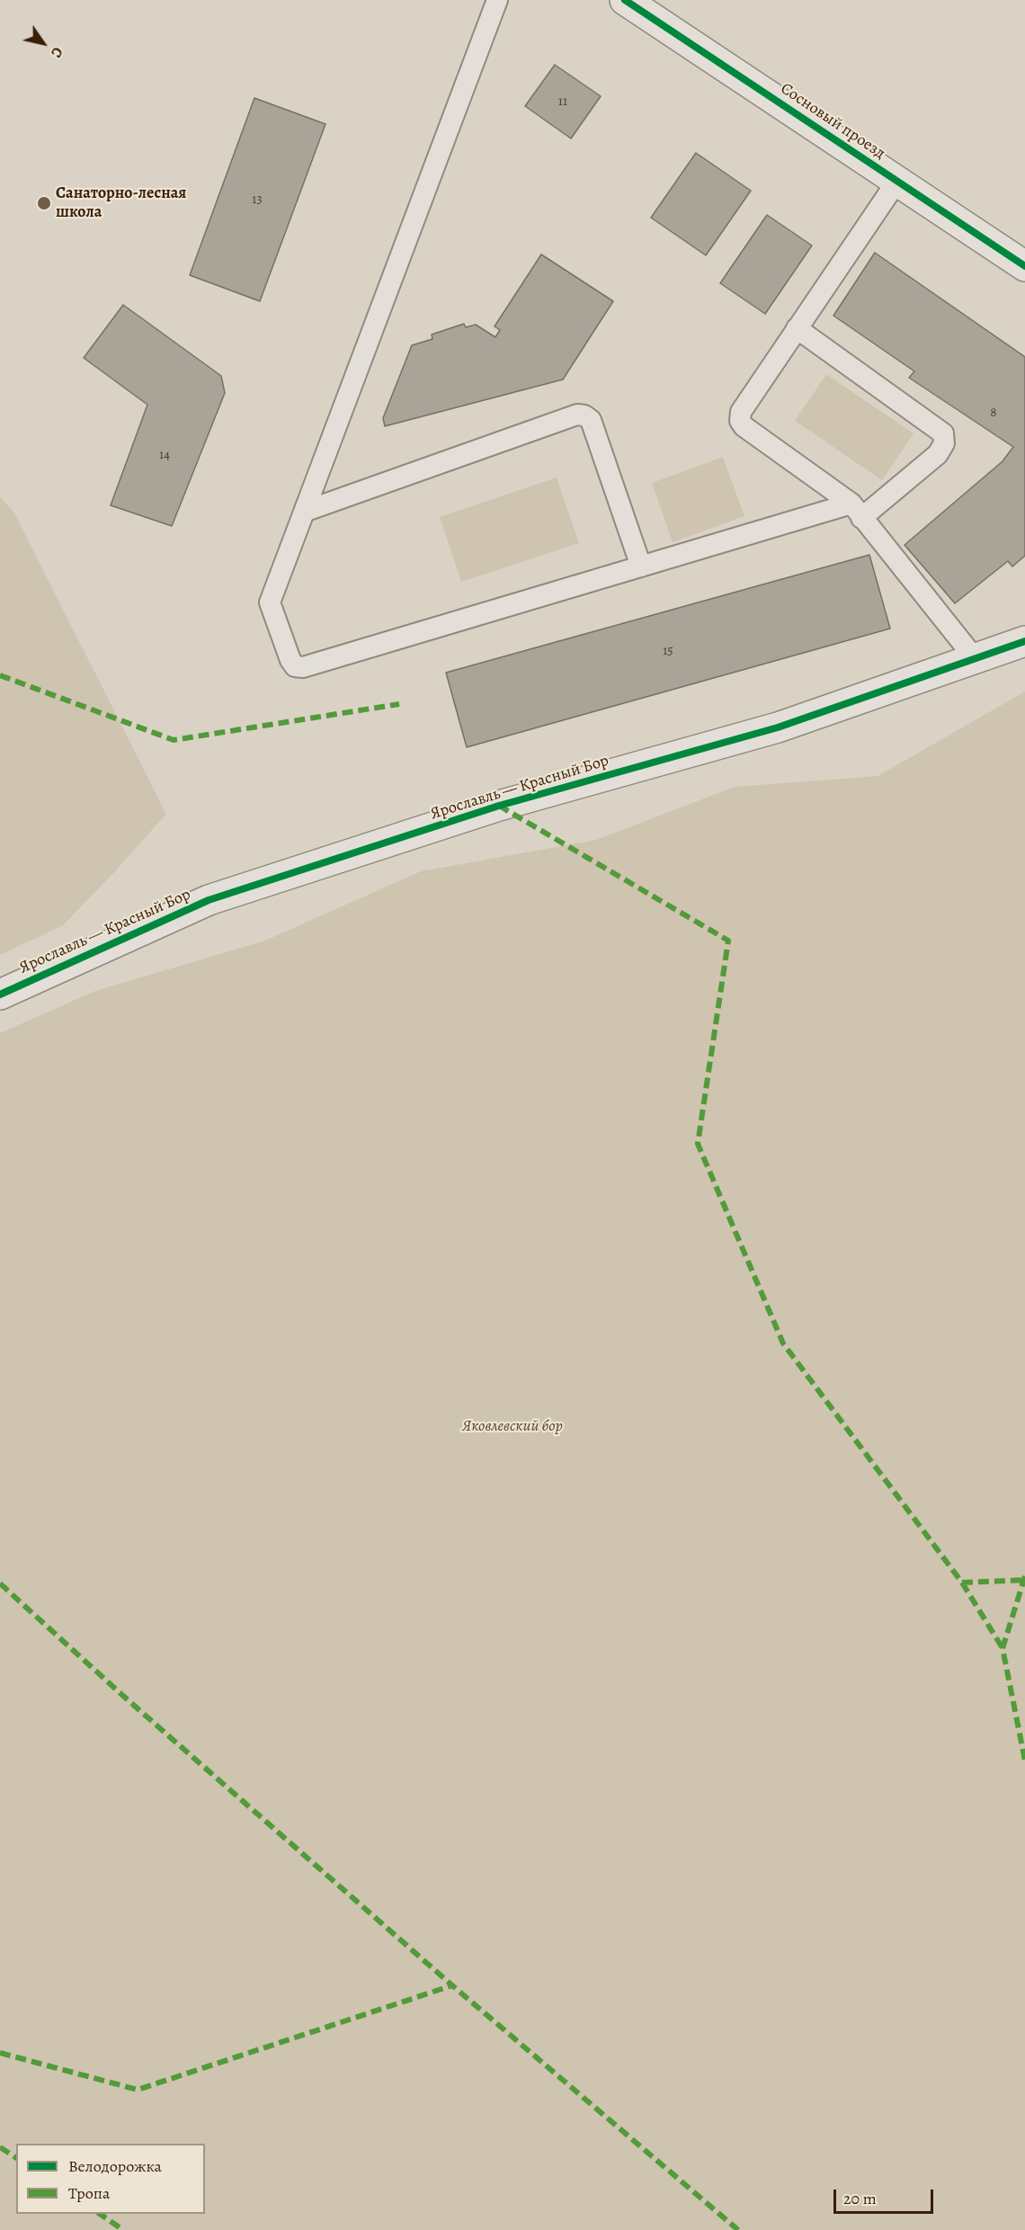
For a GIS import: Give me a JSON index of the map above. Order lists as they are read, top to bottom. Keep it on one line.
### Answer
{"streets":{"street":["Сосновый проезд","Ярославль — Красный Бор"]},"parks":["Яковлевский бор"],"places":["Cанаторно-лесная школа"],"house_numbers":["11","13","8","14","15"],"legend":["Велодорожка","Тропа"],"scale_bar":"20 m","north":"bottom right"}
